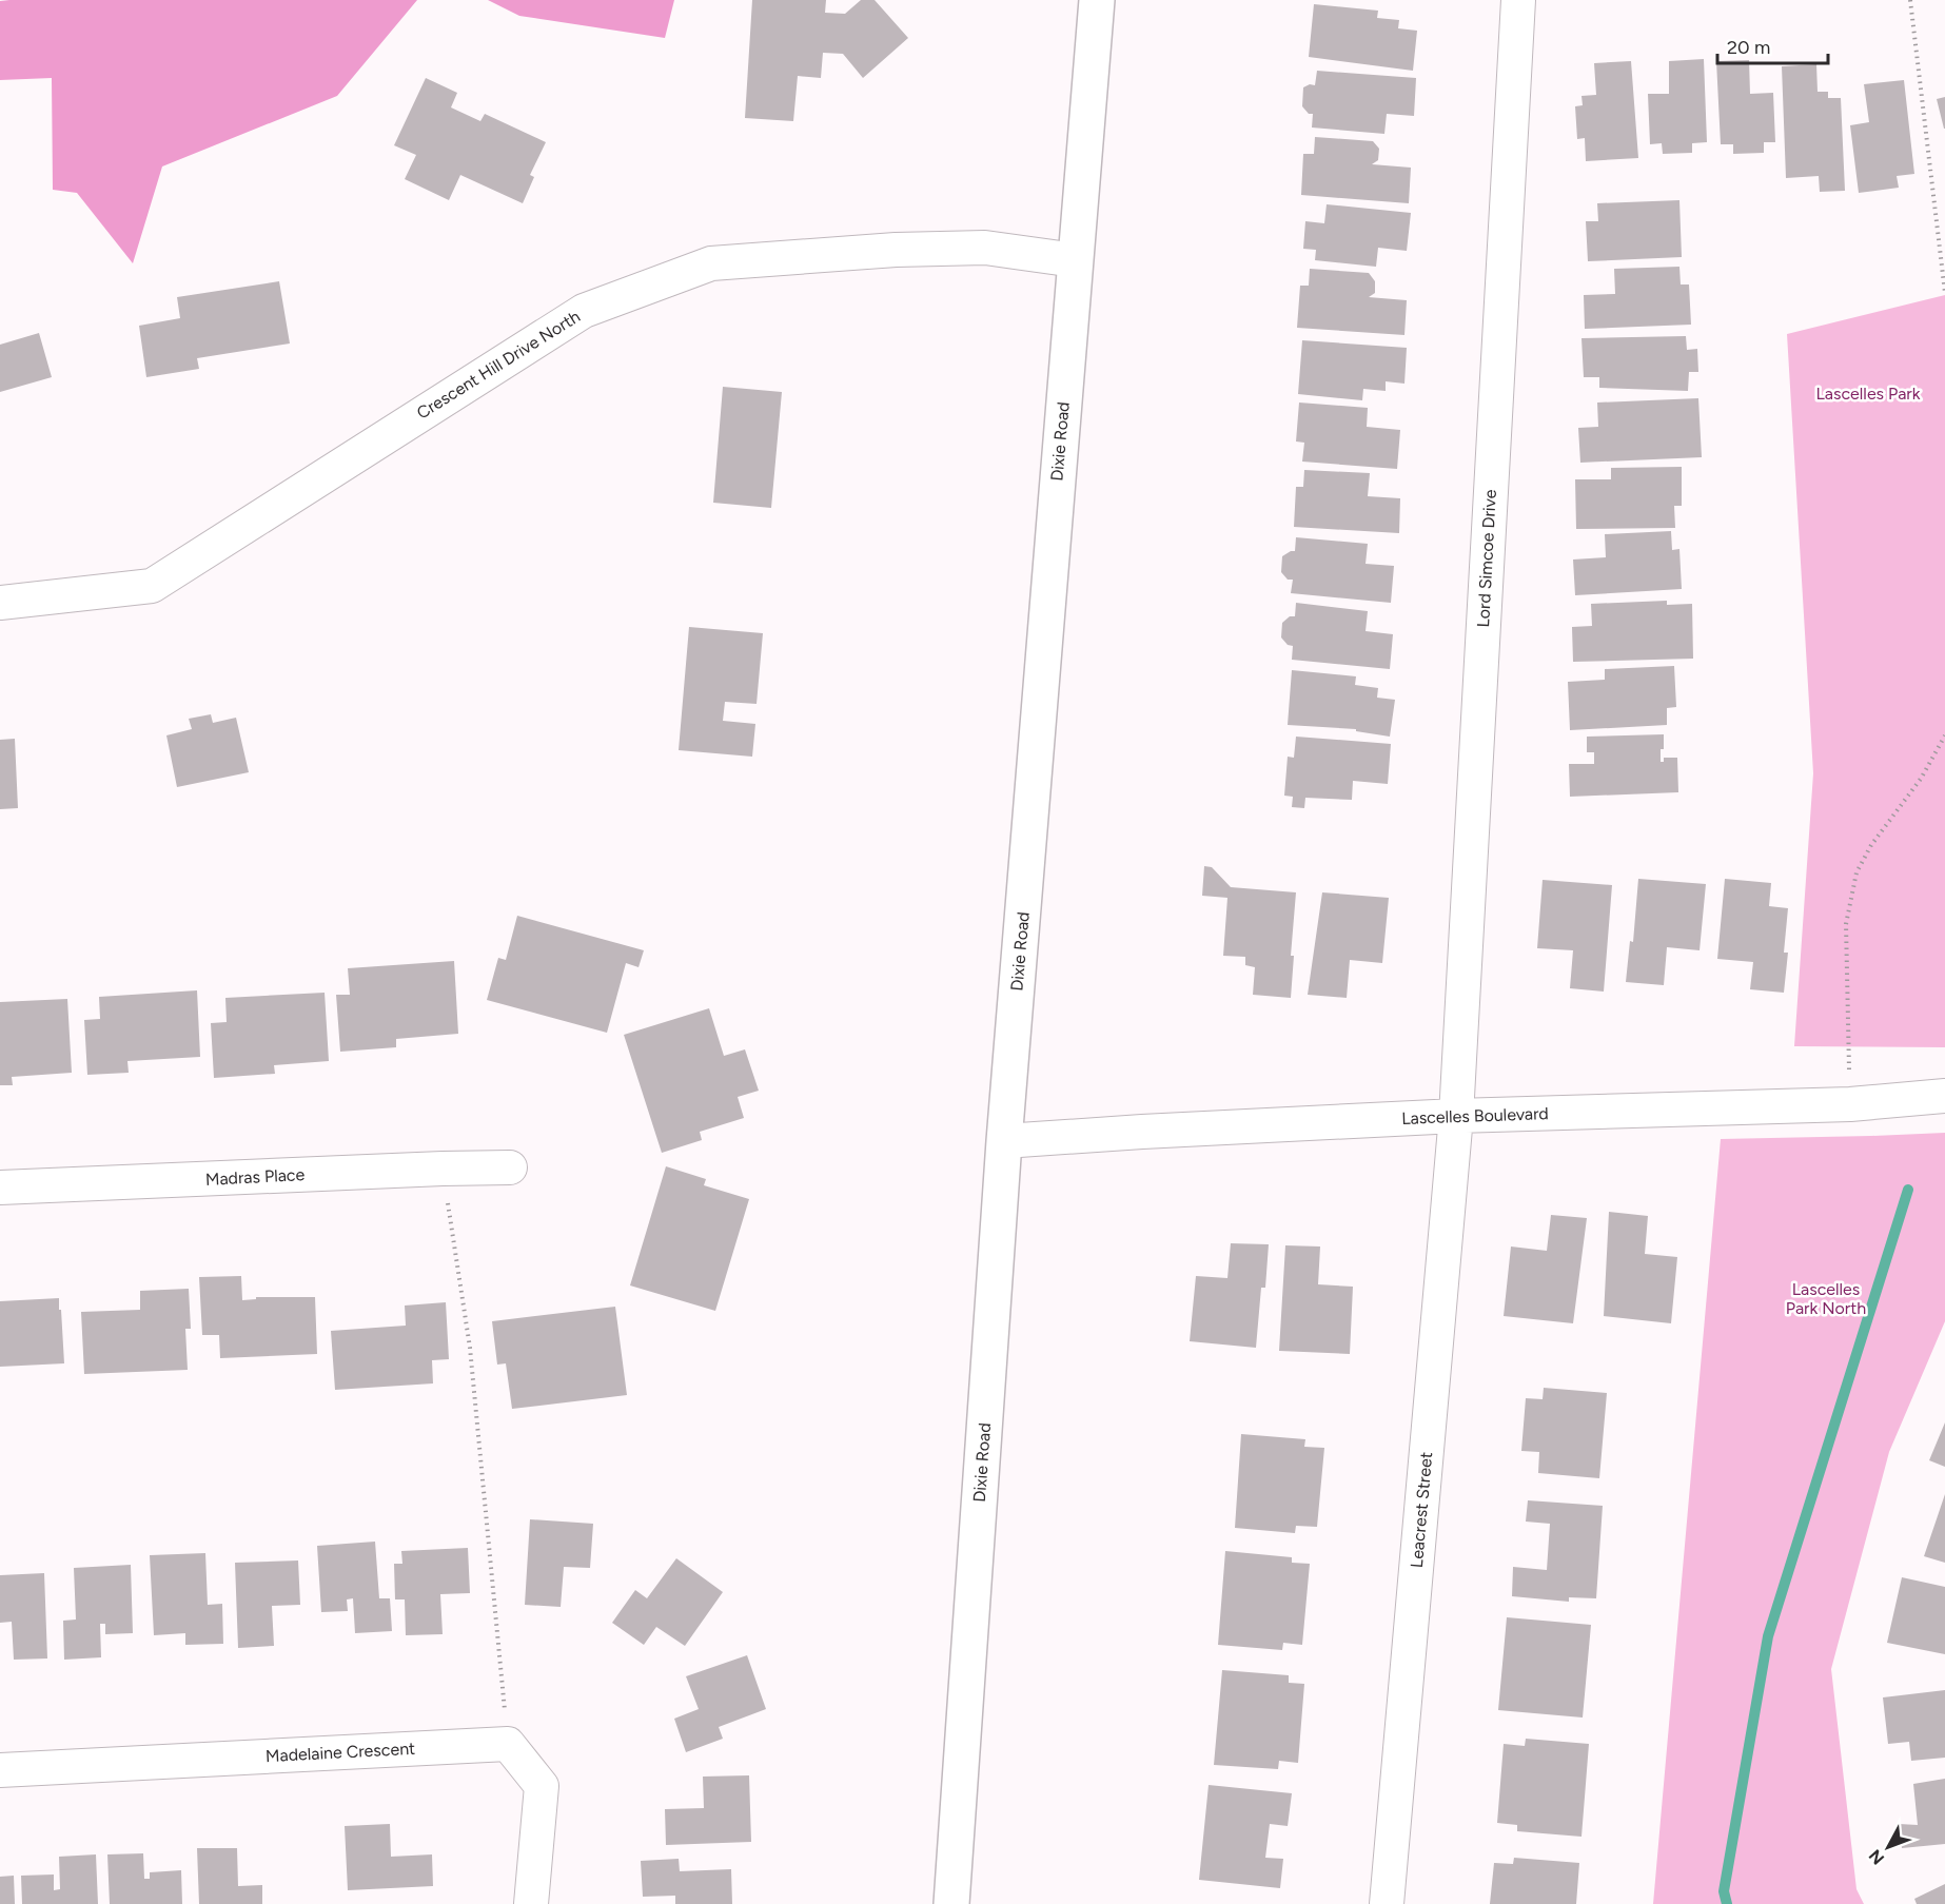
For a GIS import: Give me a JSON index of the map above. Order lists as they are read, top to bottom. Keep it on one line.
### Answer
{"streets":{"main road":["Dixie Road"],"street":["Crescent Hill Drive North","Lord Simcoe Drive","Lascelles Boulevard","Madras Place","Leacrest Street","Madelaine Crescent"]},"crossings":[["Crescent Hill Drive North","Dixie Road"],["Dixie Road","Lascelles Boulevard"],["Lord Simcoe Drive","Lascelles Boulevard"],["Lord Simcoe Drive","Leacrest Street"],["Lascelles Boulevard","Leacrest Street"]],"parks":["Lascelles Park","Lascelles Park North"],"scale_bar":"20 m","north":"bottom left"}
